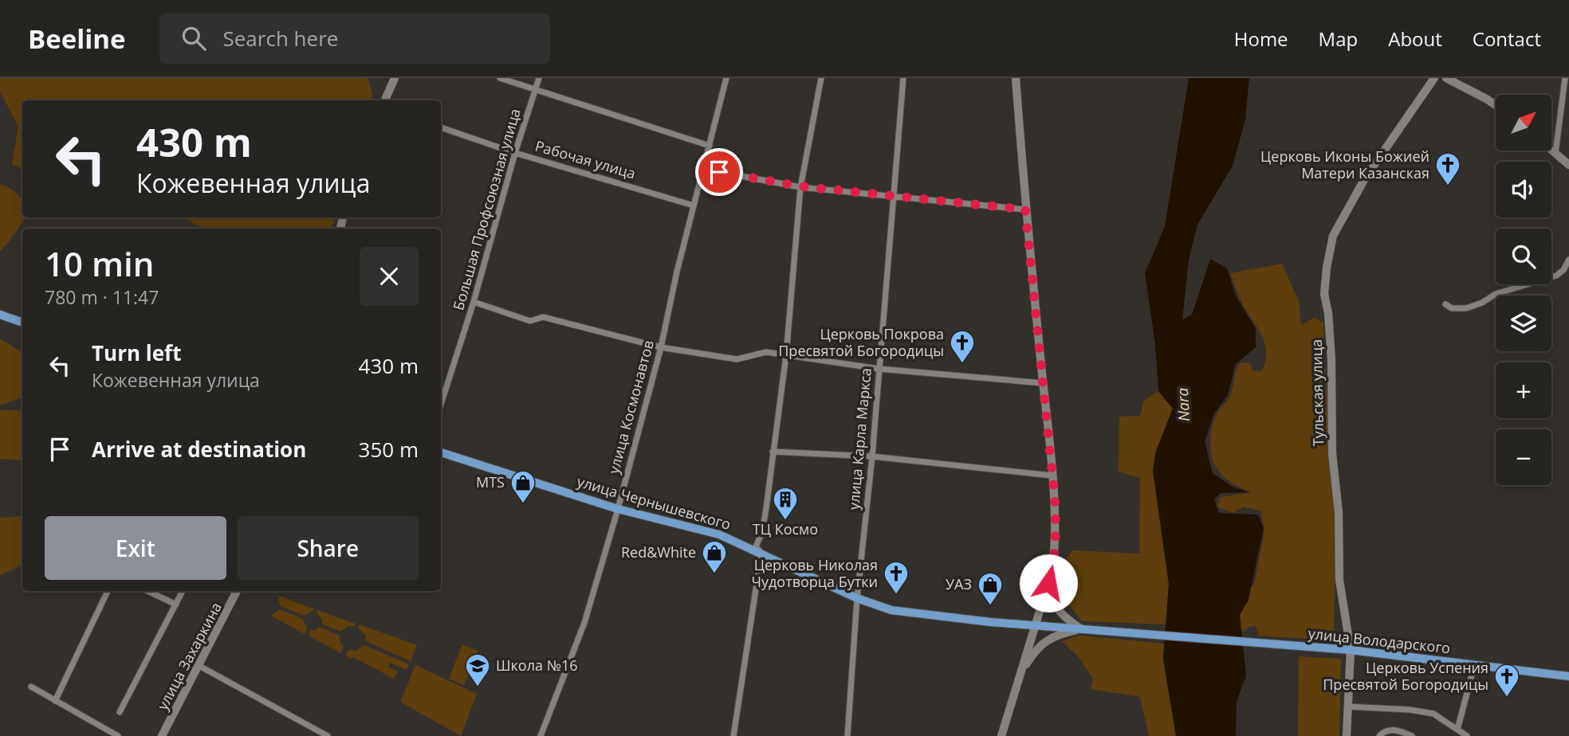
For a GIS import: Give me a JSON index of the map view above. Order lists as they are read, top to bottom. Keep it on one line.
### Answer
{"streets":{"main road":["улица Чернышевского","улица Володарского"],"street":["Рабочая улица","Большая Профсоюзная улица","Тульская улица","улица Космонавтов","улица Карла Маркса","улица Захаркина"]},"crossings":[["Рабочая улица","Большая Профсоюзная улица"],["Рабочая улица","улица Космонавтов"],["Тульская улица","улица Володарского"],["улица Космонавтов","улица Чернышевского"],["улица Карла Маркса","улица Чернышевского"],["улица Чернышевского","улица Володарского"]],"water":["Nara"],"places":{"church":["Церковь Иконы Божией Матери Казанская","Церковь Покрова Пресвятой Богородицы","Церковь Николая Чудотворца Бутки","Церковь Успения Пресвятой Богородицы"],"shop":["MTS","Red&White","УАЗ"],"building":["ТЦ Космо"],"school or university":["Школа №16"]},"north":"top right","page":{"header":"Beeline","search":"Search here","nav":["Home","Map","About","Contact"],"map_buttons":["+","−"],"turn":["430 m","Кожевенная улица"],"heading":["10 min","780 m · 11:47"],"list":[{"name":"Turn left","note":"Кожевенная улица","value":"430 m"},{"name":"Arrive at destination","value":"350 m"}],"buttons":["Exit","Share"]}}
